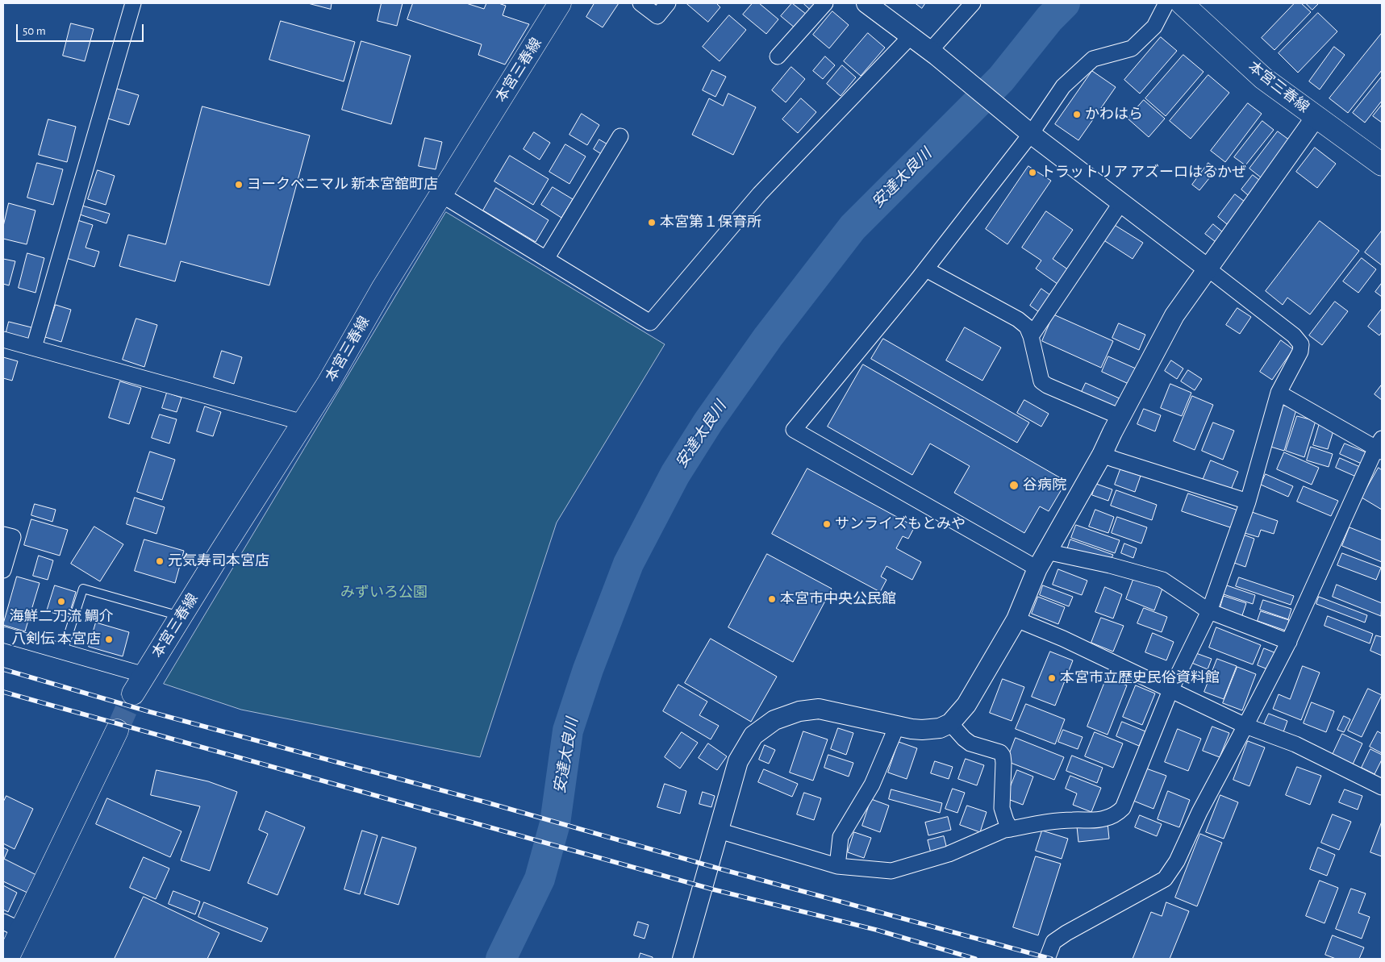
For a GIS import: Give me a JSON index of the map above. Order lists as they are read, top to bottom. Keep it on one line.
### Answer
{"streets":{"main road":["本宮三春線"]},"water":["安達太良川"],"parks":["みずいろ公園"],"places":["かわはら","トラットリア アズーロはるかぜ","ヨークベニマル 新本宮舘町店","本宮第１保育所","谷病院","サンライズもとみや","元気寿司本宮店","本宮市中央公民館","海鮮二刀流 鯛介","八剣伝 本宮店","本宮市立歴史民俗資料館"],"scale_bar":"50 m"}
